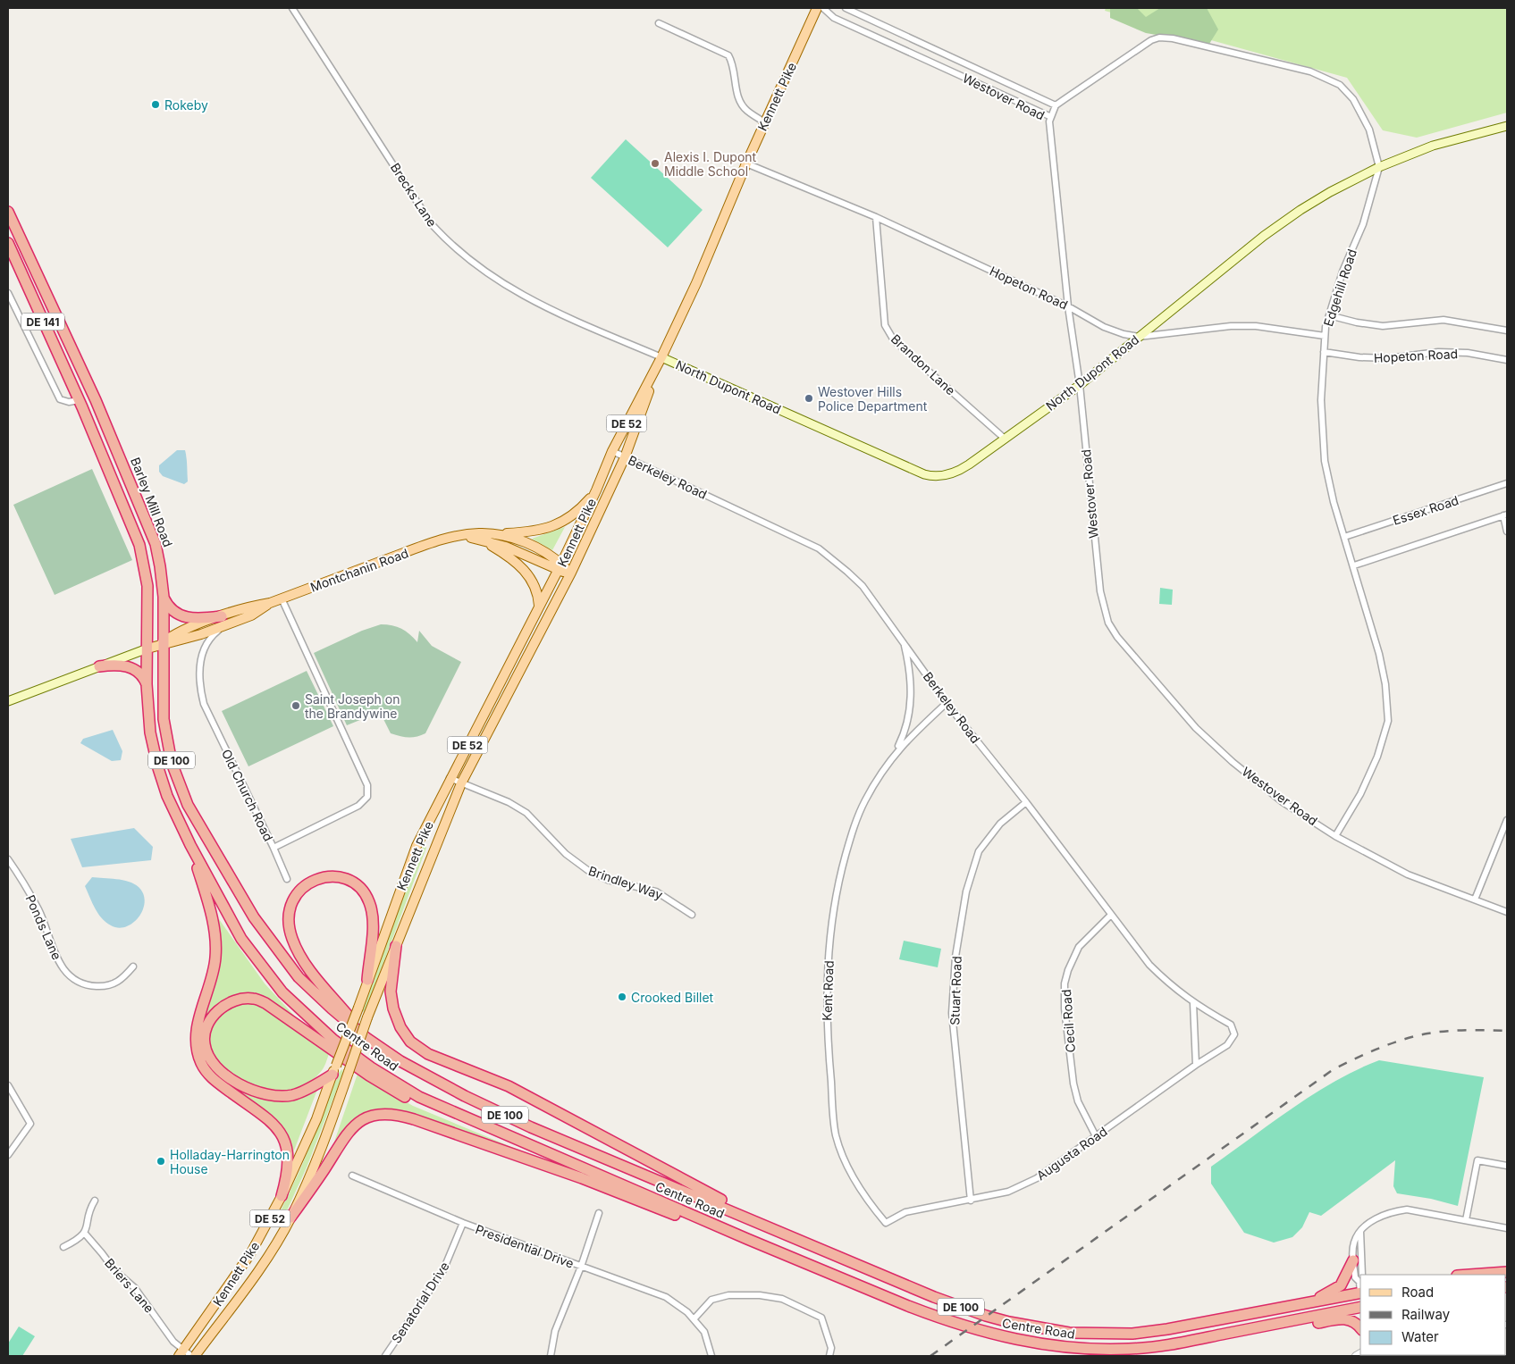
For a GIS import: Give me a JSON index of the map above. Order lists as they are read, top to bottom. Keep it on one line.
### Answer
{"streets":{"highway":["DE 141","Barley Mill Road","DE 100","Centre Road"],"main road":["Kennett Pike","North Dupont Road","DE 52","Montchanin Road"],"street":["Westover Road","Brecks Lane","Hopeton Road","Edgehill Road","Brandon Lane","Berkeley Road","Essex Road","Old Church Road","Brindley Way","Ponds Lane","Kent Road","Stuart Road","Cecil Road","Augusta Road","Presidential Drive","Briers Lane","Senatorial Drive"]},"crossings":[["Kennett Pike","Brecks Lane"],["Kennett Pike","Hopeton Road"],["Kennett Pike","North Dupont Road"],["Kennett Pike","Berkeley Road"],["Kennett Pike","Montchanin Road"],["Kennett Pike","Brindley Way"],["Kennett Pike","Briers Lane"],["Westover Road","Hopeton Road"],["Westover Road","Edgehill Road"],["Westover Road","North Dupont Road"],["Brecks Lane","North Dupont Road"],["Hopeton Road","Edgehill Road"],["Hopeton Road","Brandon Lane"],["Hopeton Road","North Dupont Road"],["Edgehill Road","North Dupont Road"],["Edgehill Road","Essex Road"],["DE 141","Montchanin Road"],["DE 141","Centre Road"],["Brandon Lane","North Dupont Road"],["Berkeley Road","Kent Road"],["Berkeley Road","Stuart Road"],["Berkeley Road","Cecil Road"],["Berkeley Road","Augusta Road"],["Barley Mill Road","Montchanin Road"],["Barley Mill Road","Centre Road"],["Montchanin Road","Old Church Road"],["Kent Road","Augusta Road"],["Stuart Road","Augusta Road"],["Cecil Road","Augusta Road"],["Presidential Drive","Senatorial Drive"]],"places":["Rokeby","Alexis I. Dupont Middle School","Westover Hills Police Department","Saint Joseph on the Brandywine","Crooked Billet","Holladay-Harrington House"],"legend":["Road","Railway","Water"]}
